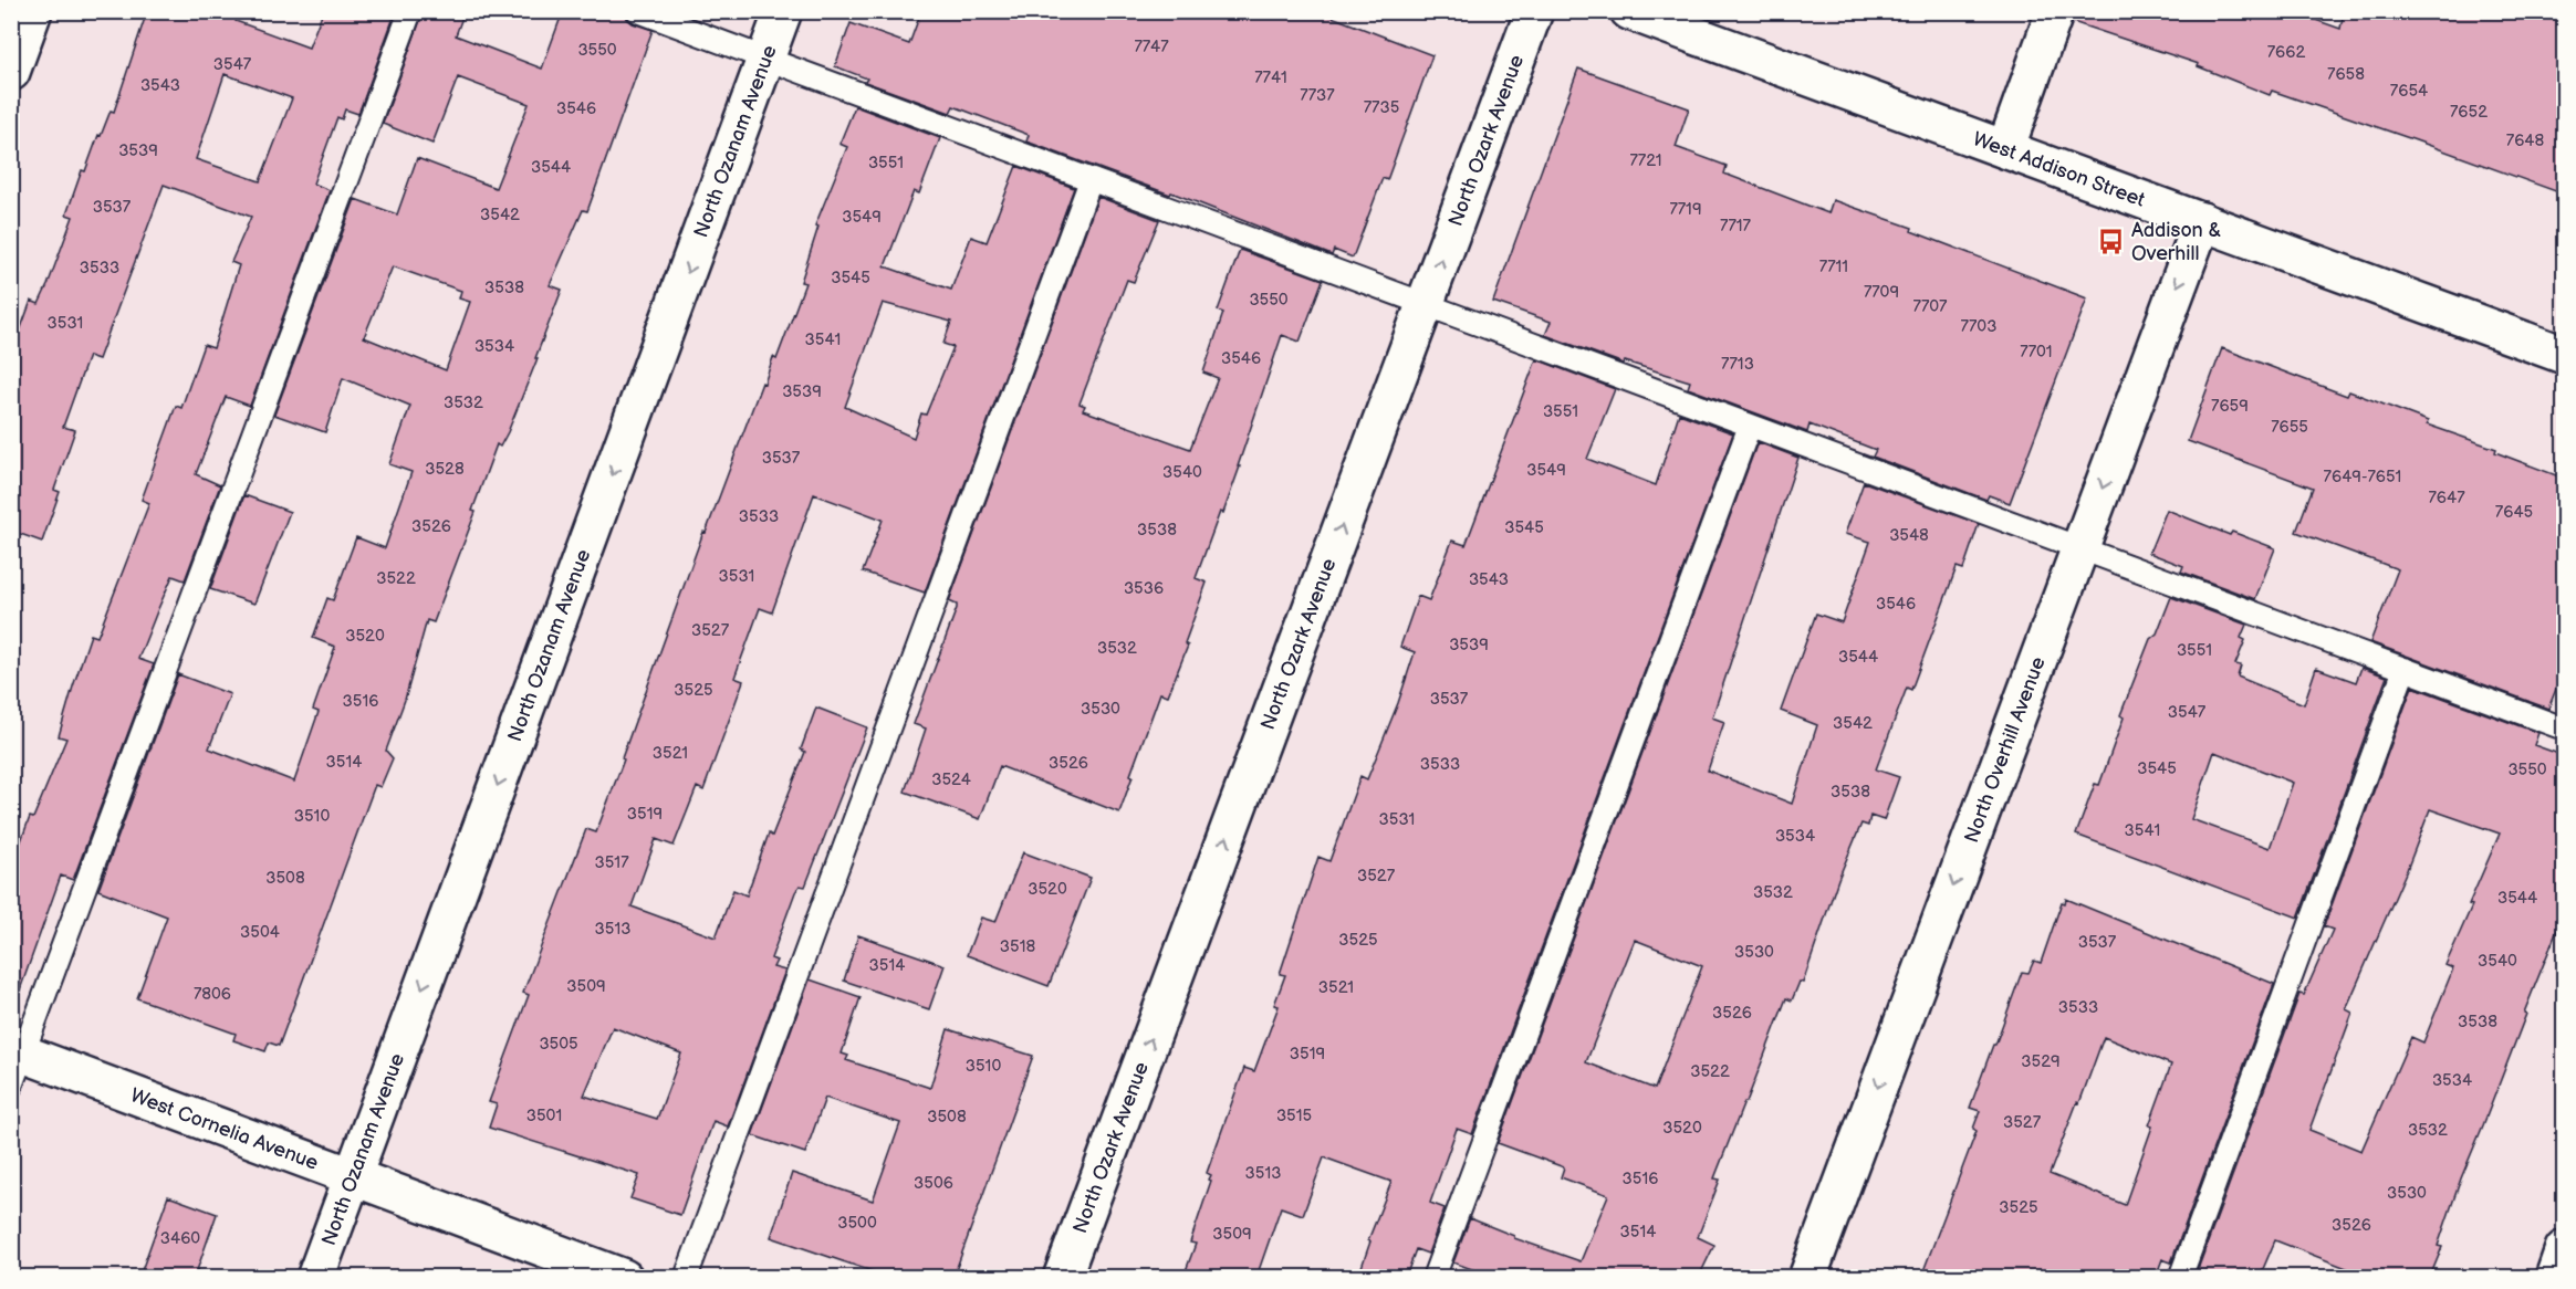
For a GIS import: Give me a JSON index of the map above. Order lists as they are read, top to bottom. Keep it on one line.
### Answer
{"streets":{"street":["North Ozanam Avenue","North Ozark Avenue","West Addison Street","North Overhill Avenue","West Cornelia Avenue"]},"crossings":[["North Ozanam Avenue","West Cornelia Avenue"],["West Addison Street","North Overhill Avenue"]],"one_way":["North Ozanam Avenue","North Ozark Avenue","North Overhill Avenue"],"places":{"bus stop":["Addison & Overhill"]},"house_numbers":["7747","3550","7662","3547","7658","7741","3543","7654","7737","7735","3546","7652","7648","3539","7721","3551","3544","3537","7719","3542","3549","7717","7711","3533","3545","3538","7709","3550","7707","3531","7703","3541","3534","7701","3546","7713","3539","3532","7659","3551","7655","3537","3528","3549","3540","7649-7651","7647","7645","3533","3526","3545","3538","3548","3531","3522","3543","3536","3546","3527","3520","3539","3532","3551","3544","3525","3537","3516","3530","3547","3542","3521","3514","3526","3533","3545","3550","3524","3538","3519","3510","3531","3541","3534","3517","3527","3508","3520","3532","3544","3513","3504","3525","3537","3518","3530","3540","3514","3509","3521","7806","3533","3526","3538","3505","3519","3529","3510","3522","3534","3501","3515","3508","3527","3520","3532","3513","3516","3506","3530","3525","3500","3526","3514","3509","3460"]}
